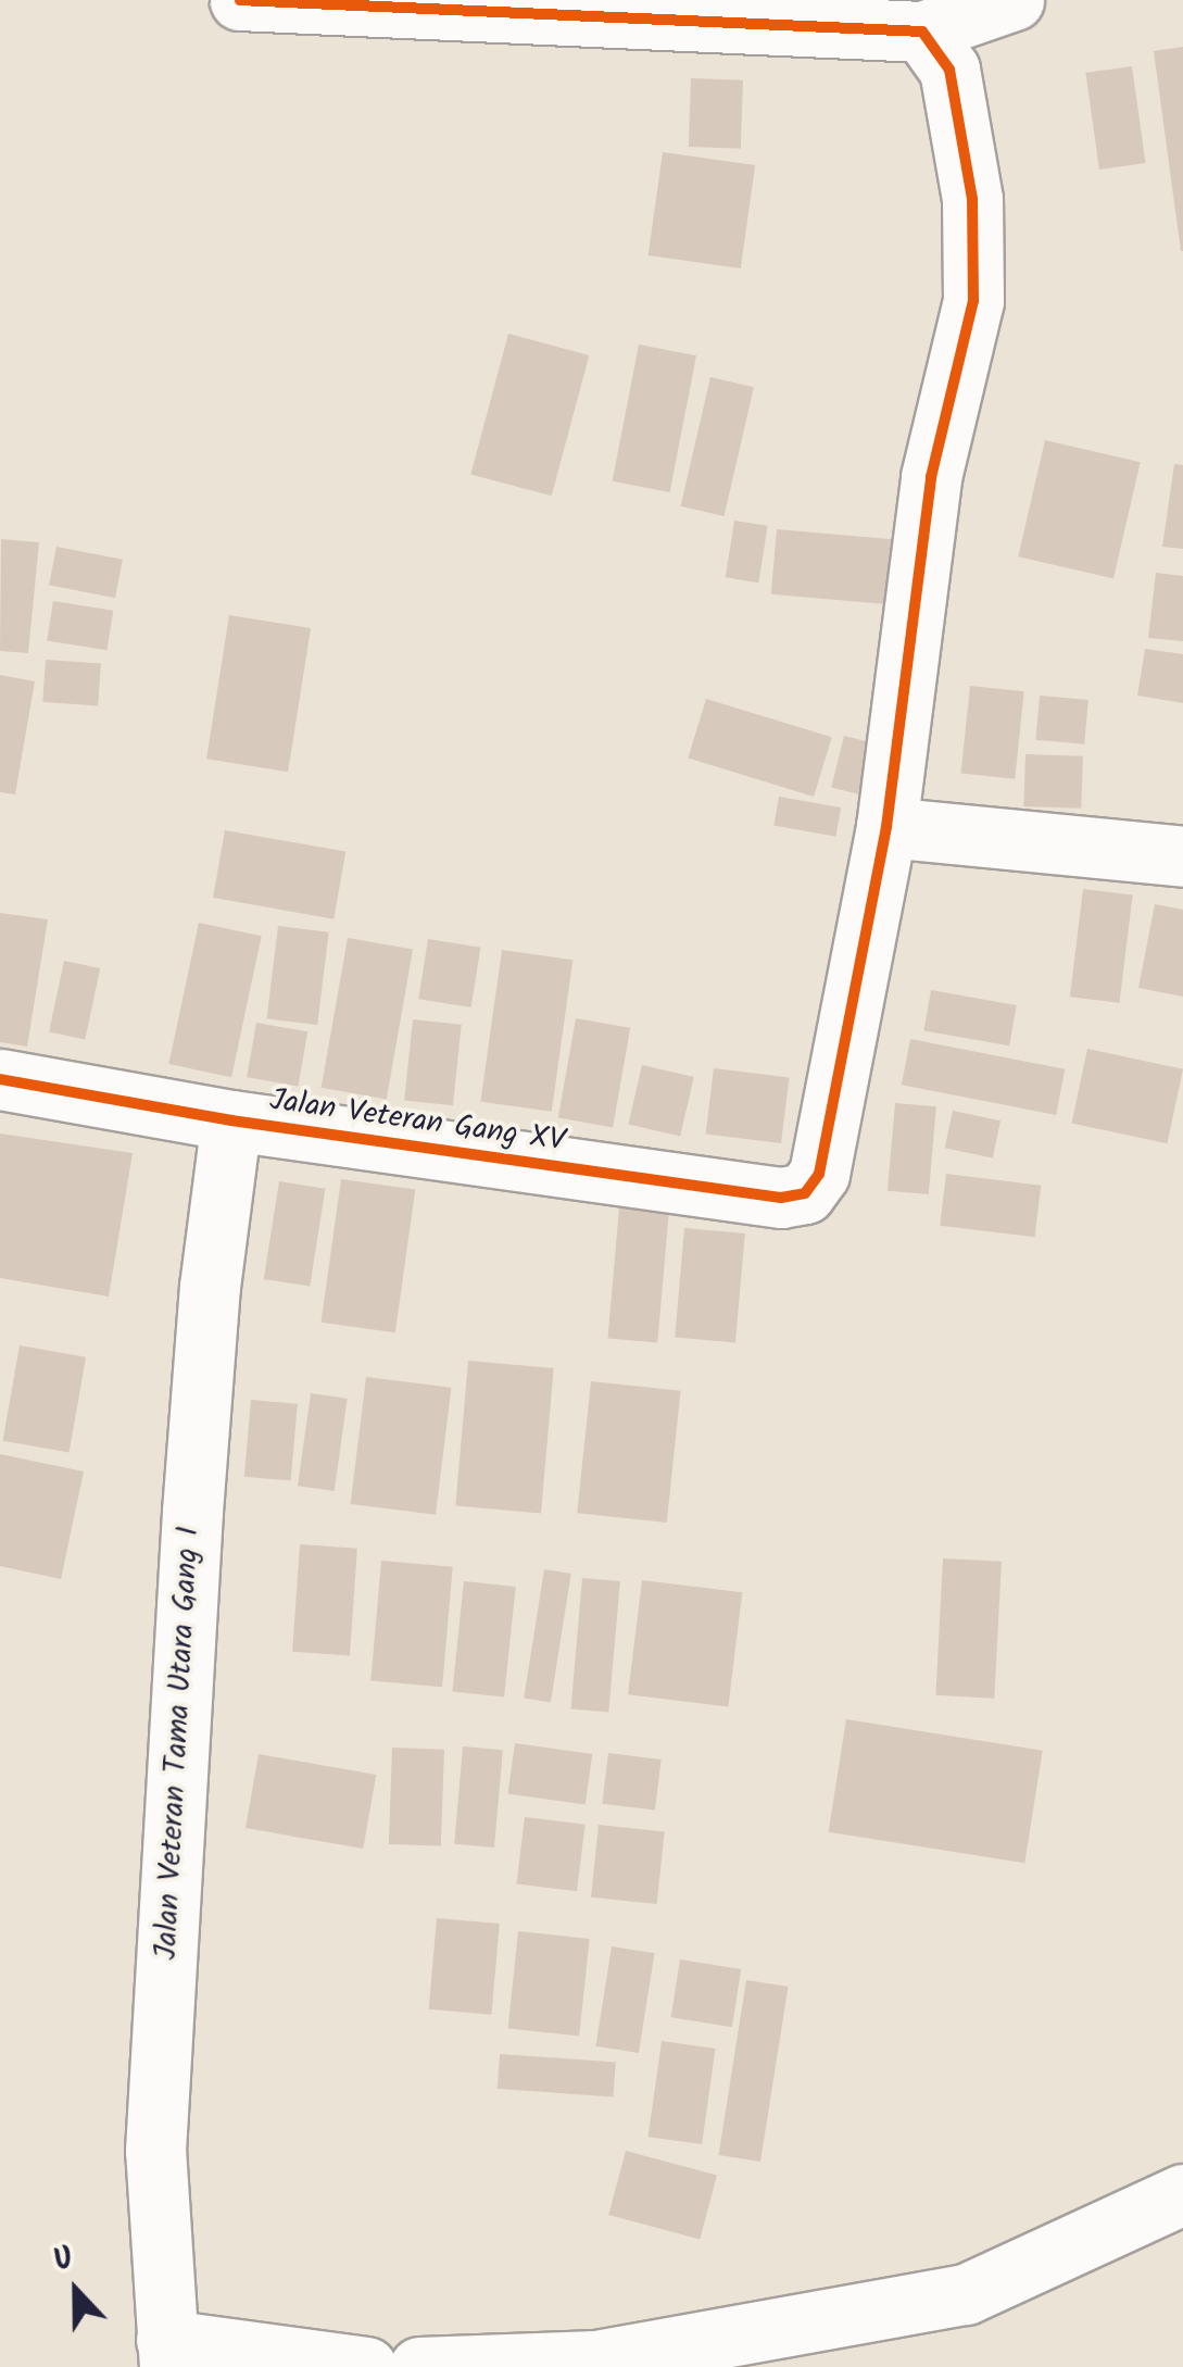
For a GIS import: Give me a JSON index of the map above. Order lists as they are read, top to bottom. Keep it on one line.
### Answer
{"streets":{"street":["Jalan Veteran Gang XV","Jalan Veteran Tama Utara Gang I"]},"crossings":[["Jalan Veteran Gang XV","Jalan Veteran Tama Utara Gang I"]],"north":"top"}
